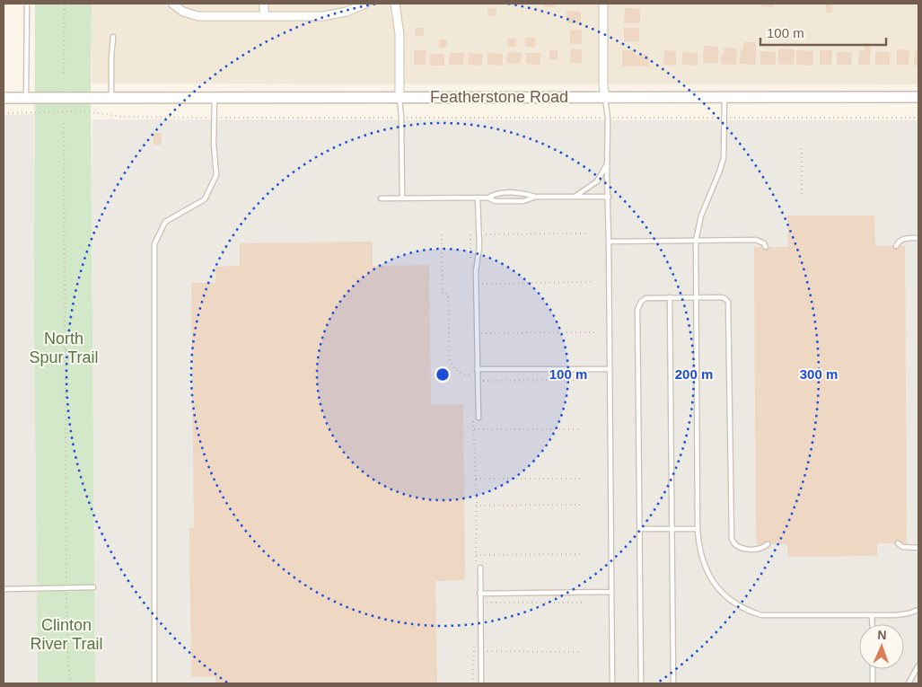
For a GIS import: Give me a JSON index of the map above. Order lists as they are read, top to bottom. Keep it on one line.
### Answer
{"streets":{"street":["Featherstone Road"]},"parks":["North Spur Trail","Clinton River Trail"],"scale_bar":"100 m","north":"top","rings":["100 m","200 m","300 m"]}
